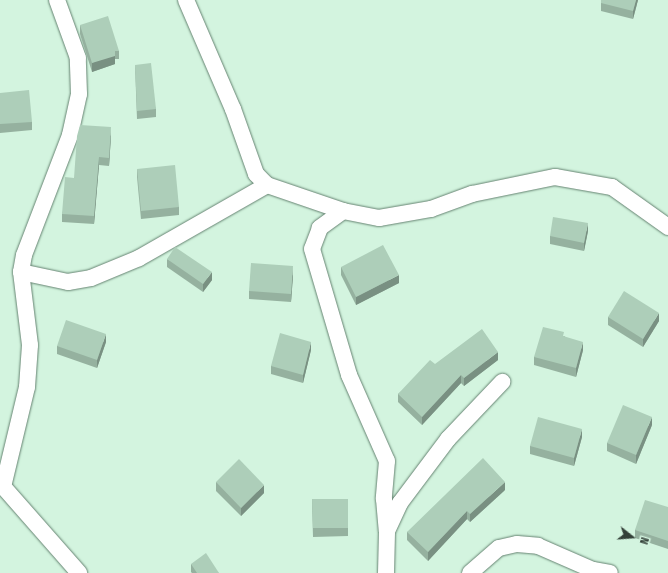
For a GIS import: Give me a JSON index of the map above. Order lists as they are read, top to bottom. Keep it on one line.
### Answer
{"north":"right"}
